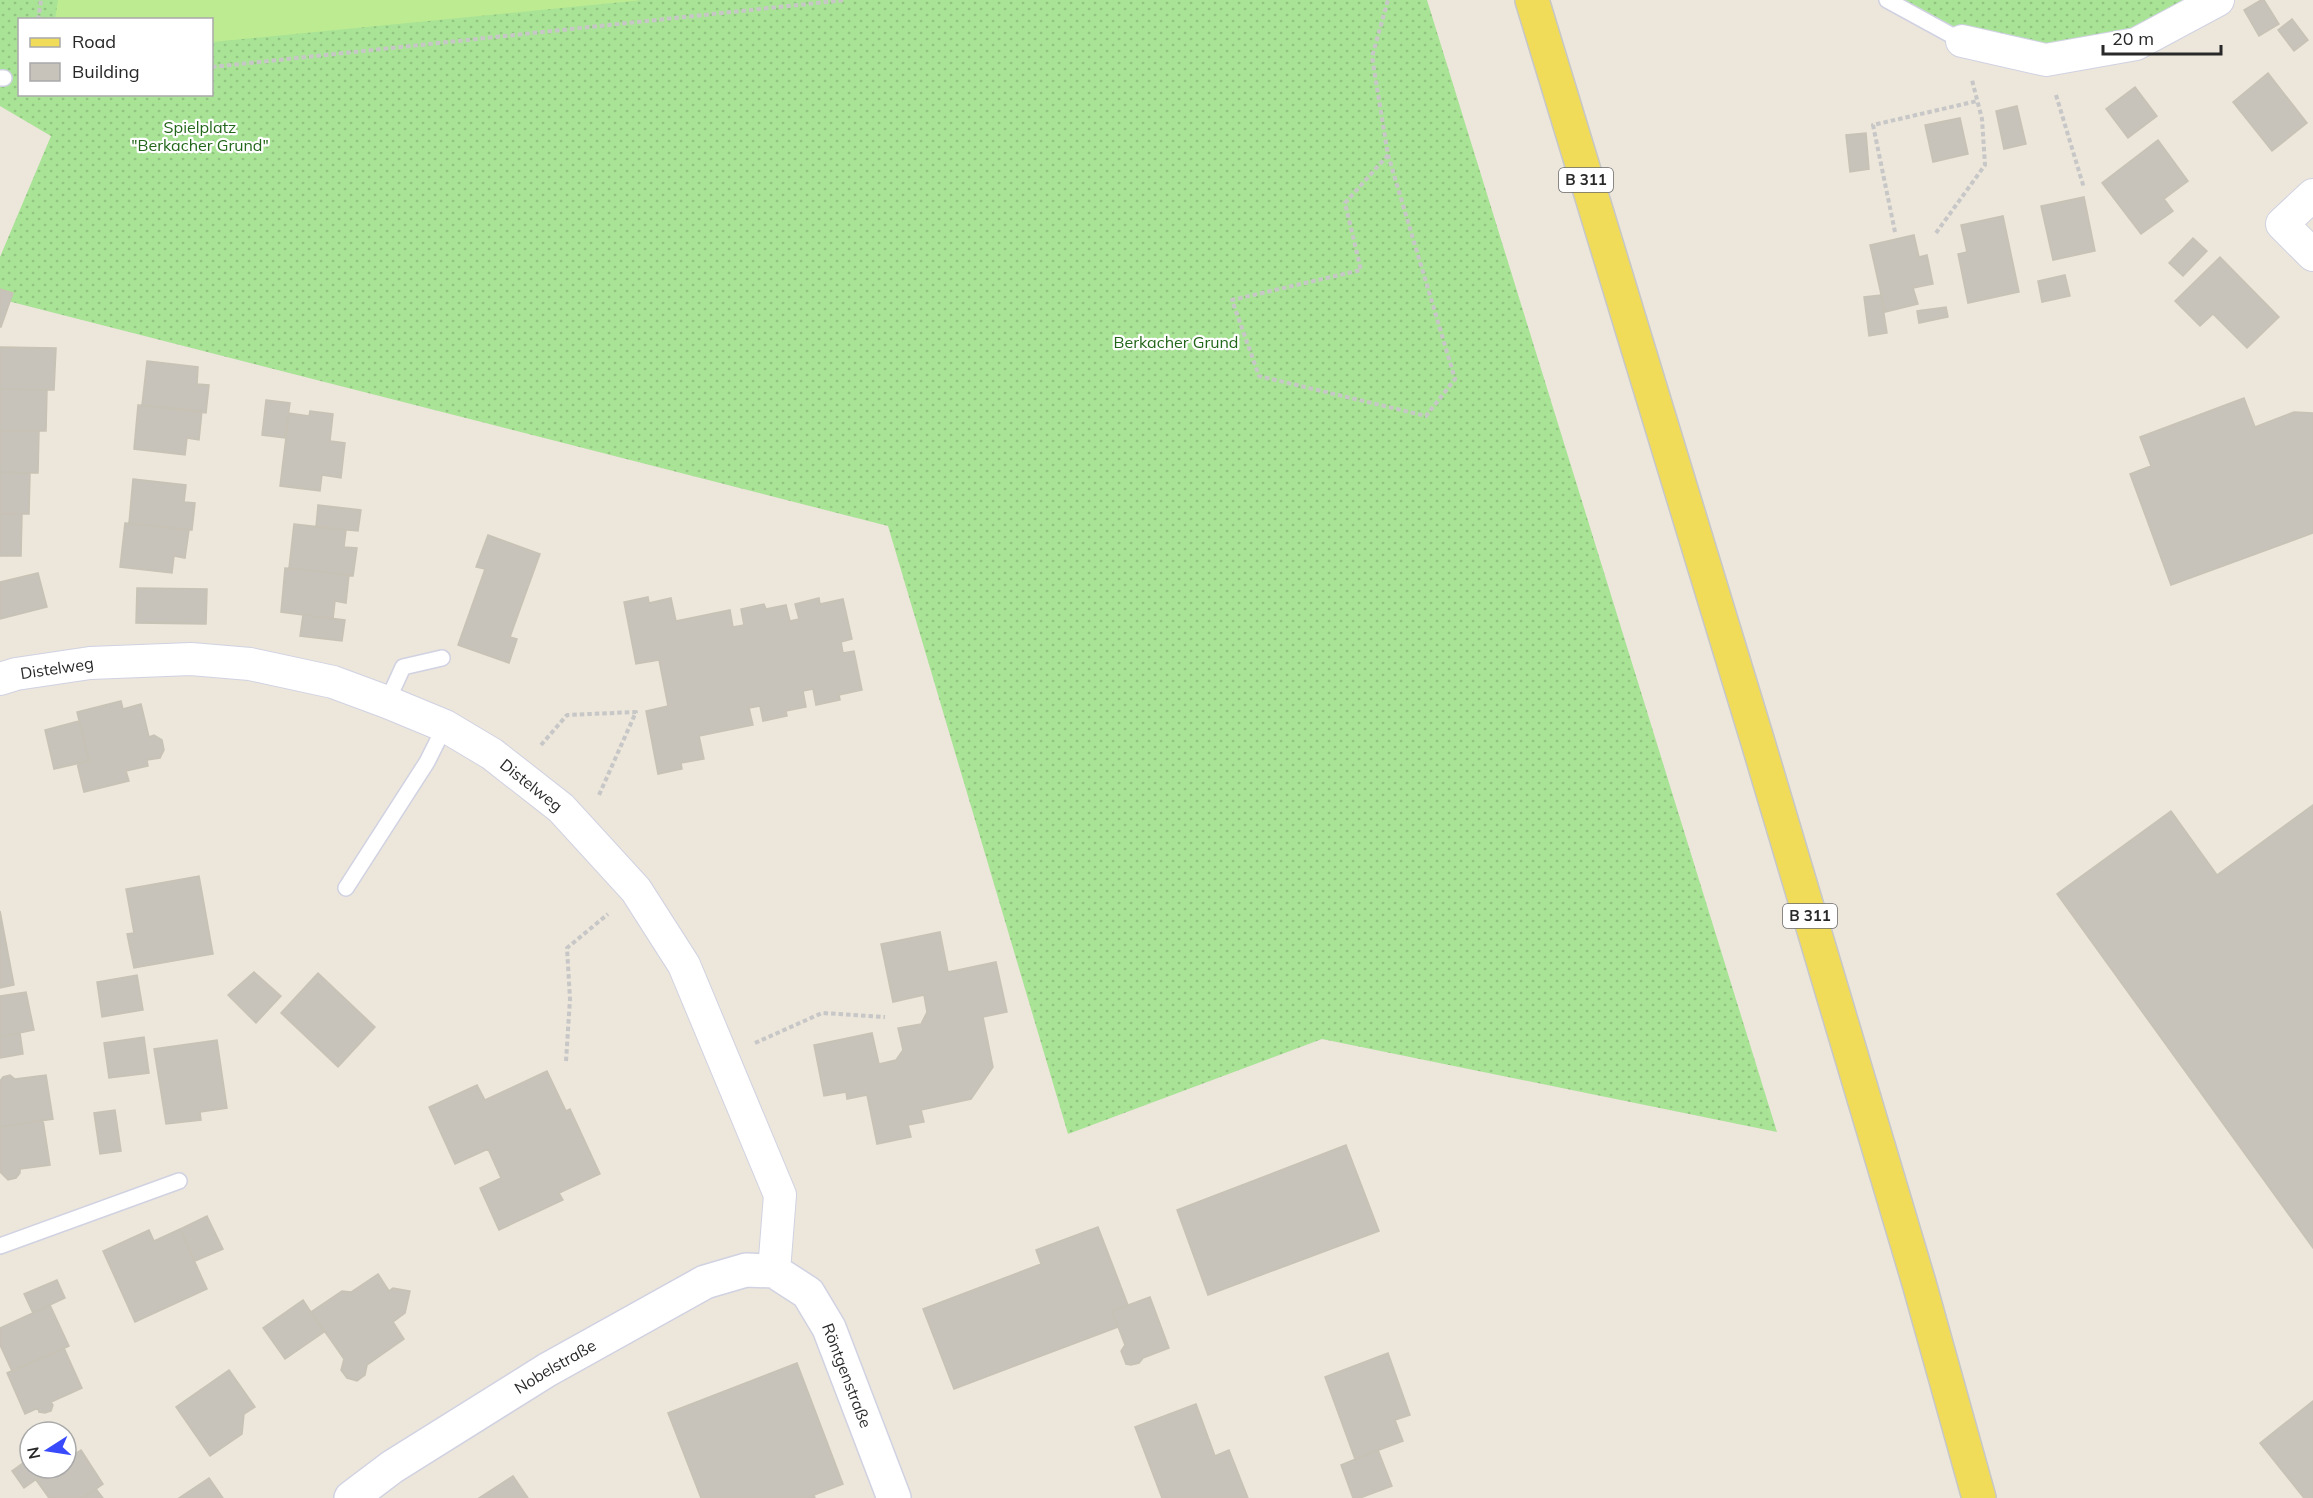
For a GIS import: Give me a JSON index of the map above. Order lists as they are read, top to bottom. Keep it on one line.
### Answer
{"streets":{"main road":["B 311"],"street":["Distelweg","Nobelstraße","Röntgenstraße"]},"crossings":[["Distelweg","Nobelstraße"],["Distelweg","Röntgenstraße"],["Nobelstraße","Röntgenstraße"]],"parks":["Spielplatz \"Berkacher Grund\"","Berkacher Grund"],"legend":["Road","Building"],"scale_bar":"20 m","north":"left"}
